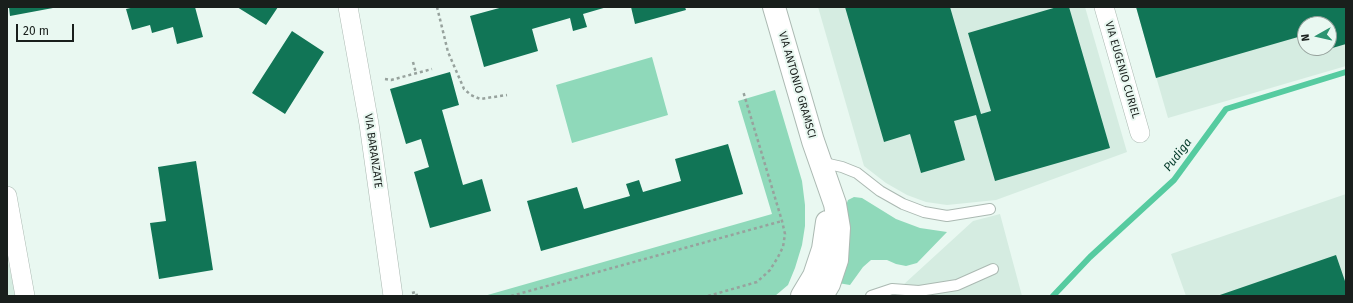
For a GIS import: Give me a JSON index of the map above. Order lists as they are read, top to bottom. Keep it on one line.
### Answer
{"streets":{"street":["VIA EUGENIO CURIEL","VIA ANTONIO GRAMSCI","VIA BARANZATE"]},"water":["Pudiga"],"scale_bar":"20 m","north":"left"}
